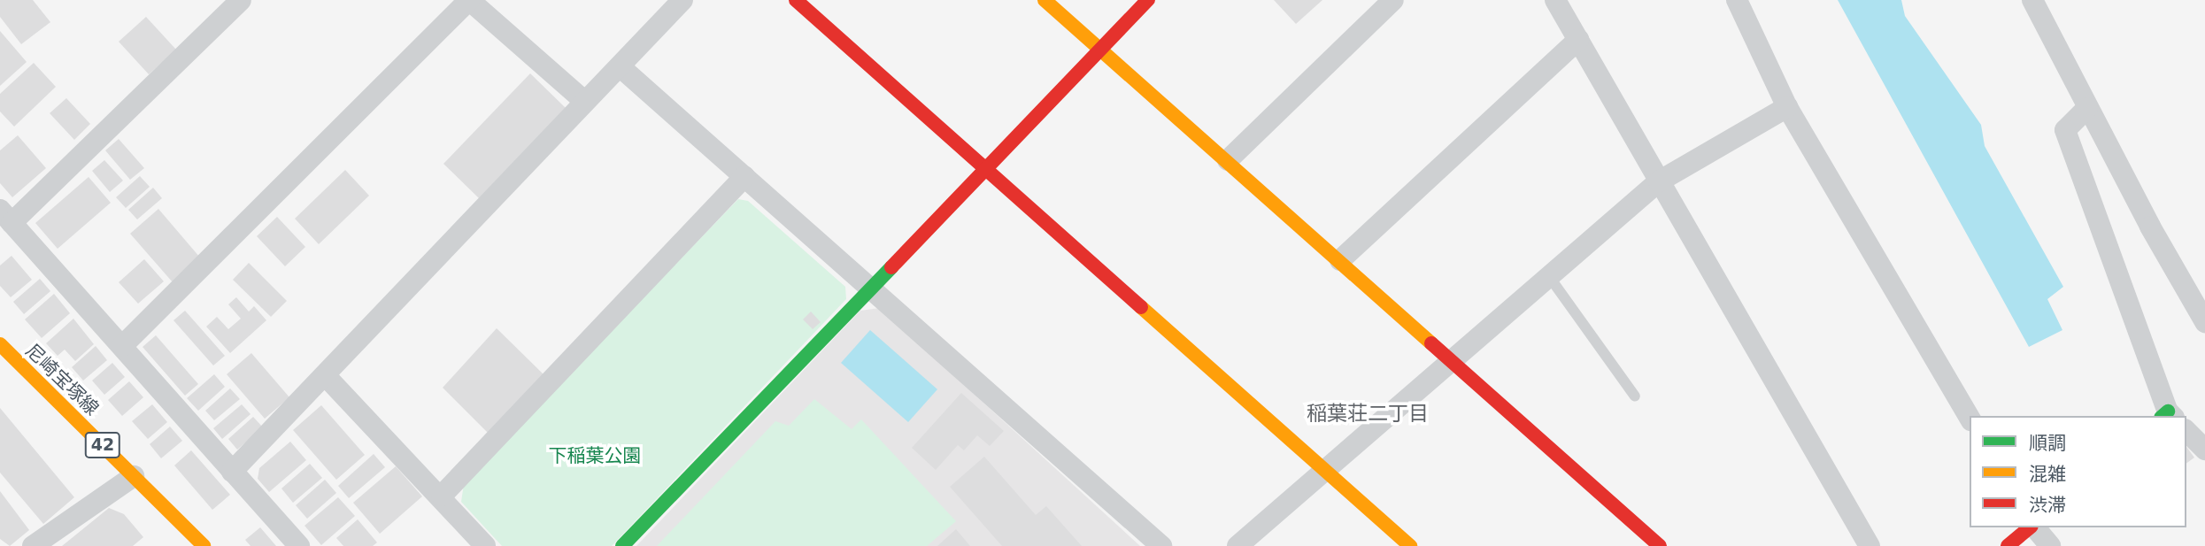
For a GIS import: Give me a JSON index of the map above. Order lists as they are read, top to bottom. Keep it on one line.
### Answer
{"streets":{"street":["尼崎宝塚線","42"]},"districts":["稲葉荘二丁目"],"parks":["下稲葉公園"],"legend":["順調","混雑","渋滞"]}
